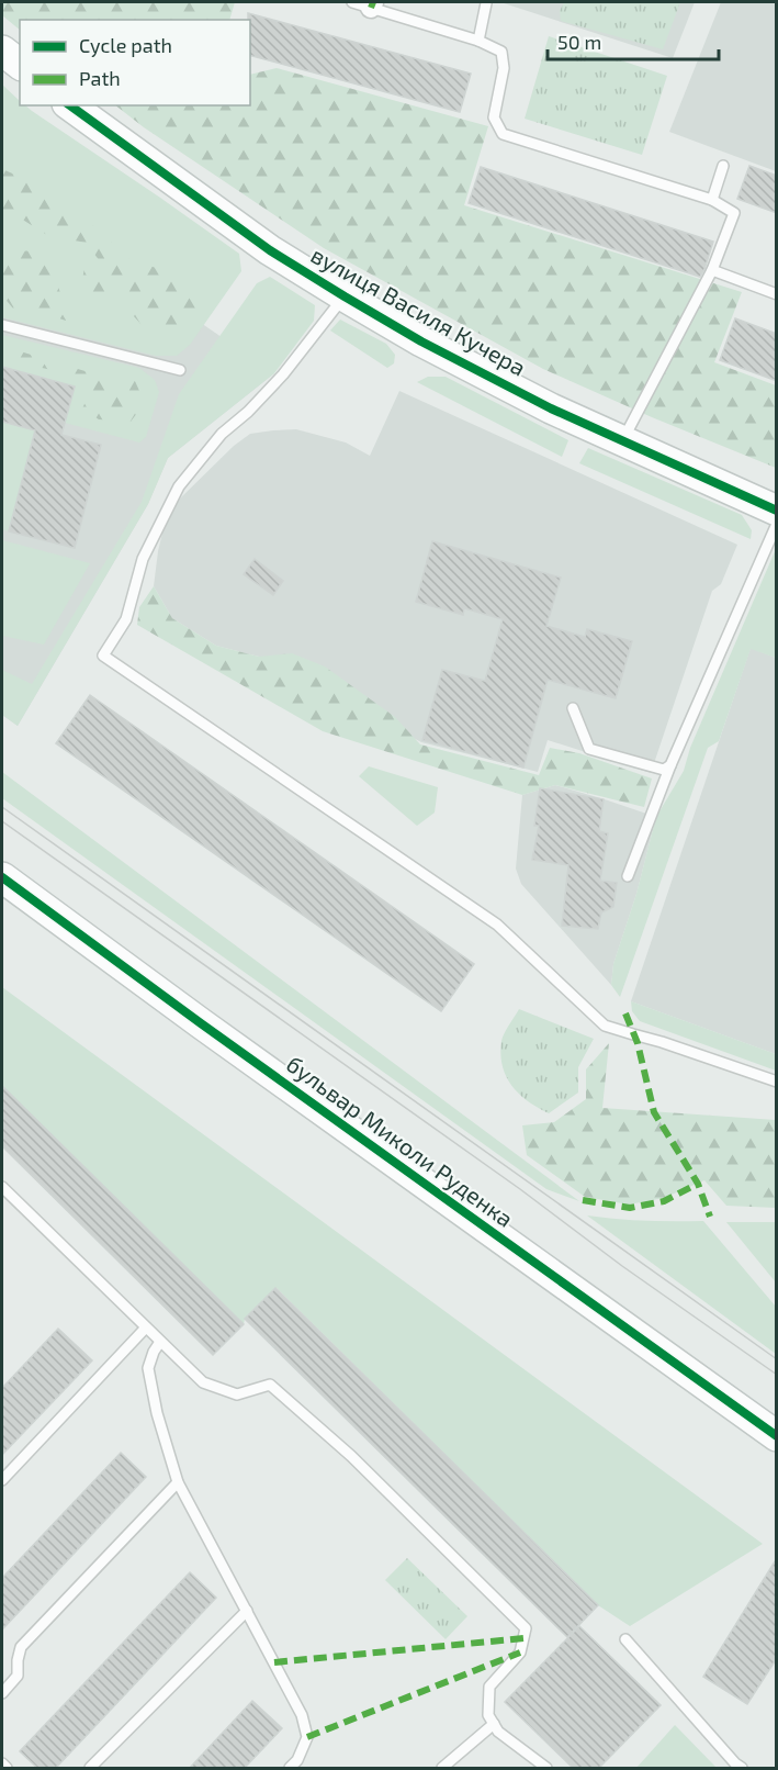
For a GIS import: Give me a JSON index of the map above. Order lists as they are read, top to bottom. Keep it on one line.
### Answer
{"streets":{"street":["вулиця Василя Кучера","бульвар Миколи Руденка"]},"legend":["Cycle path","Path"],"scale_bar":"50 m"}
